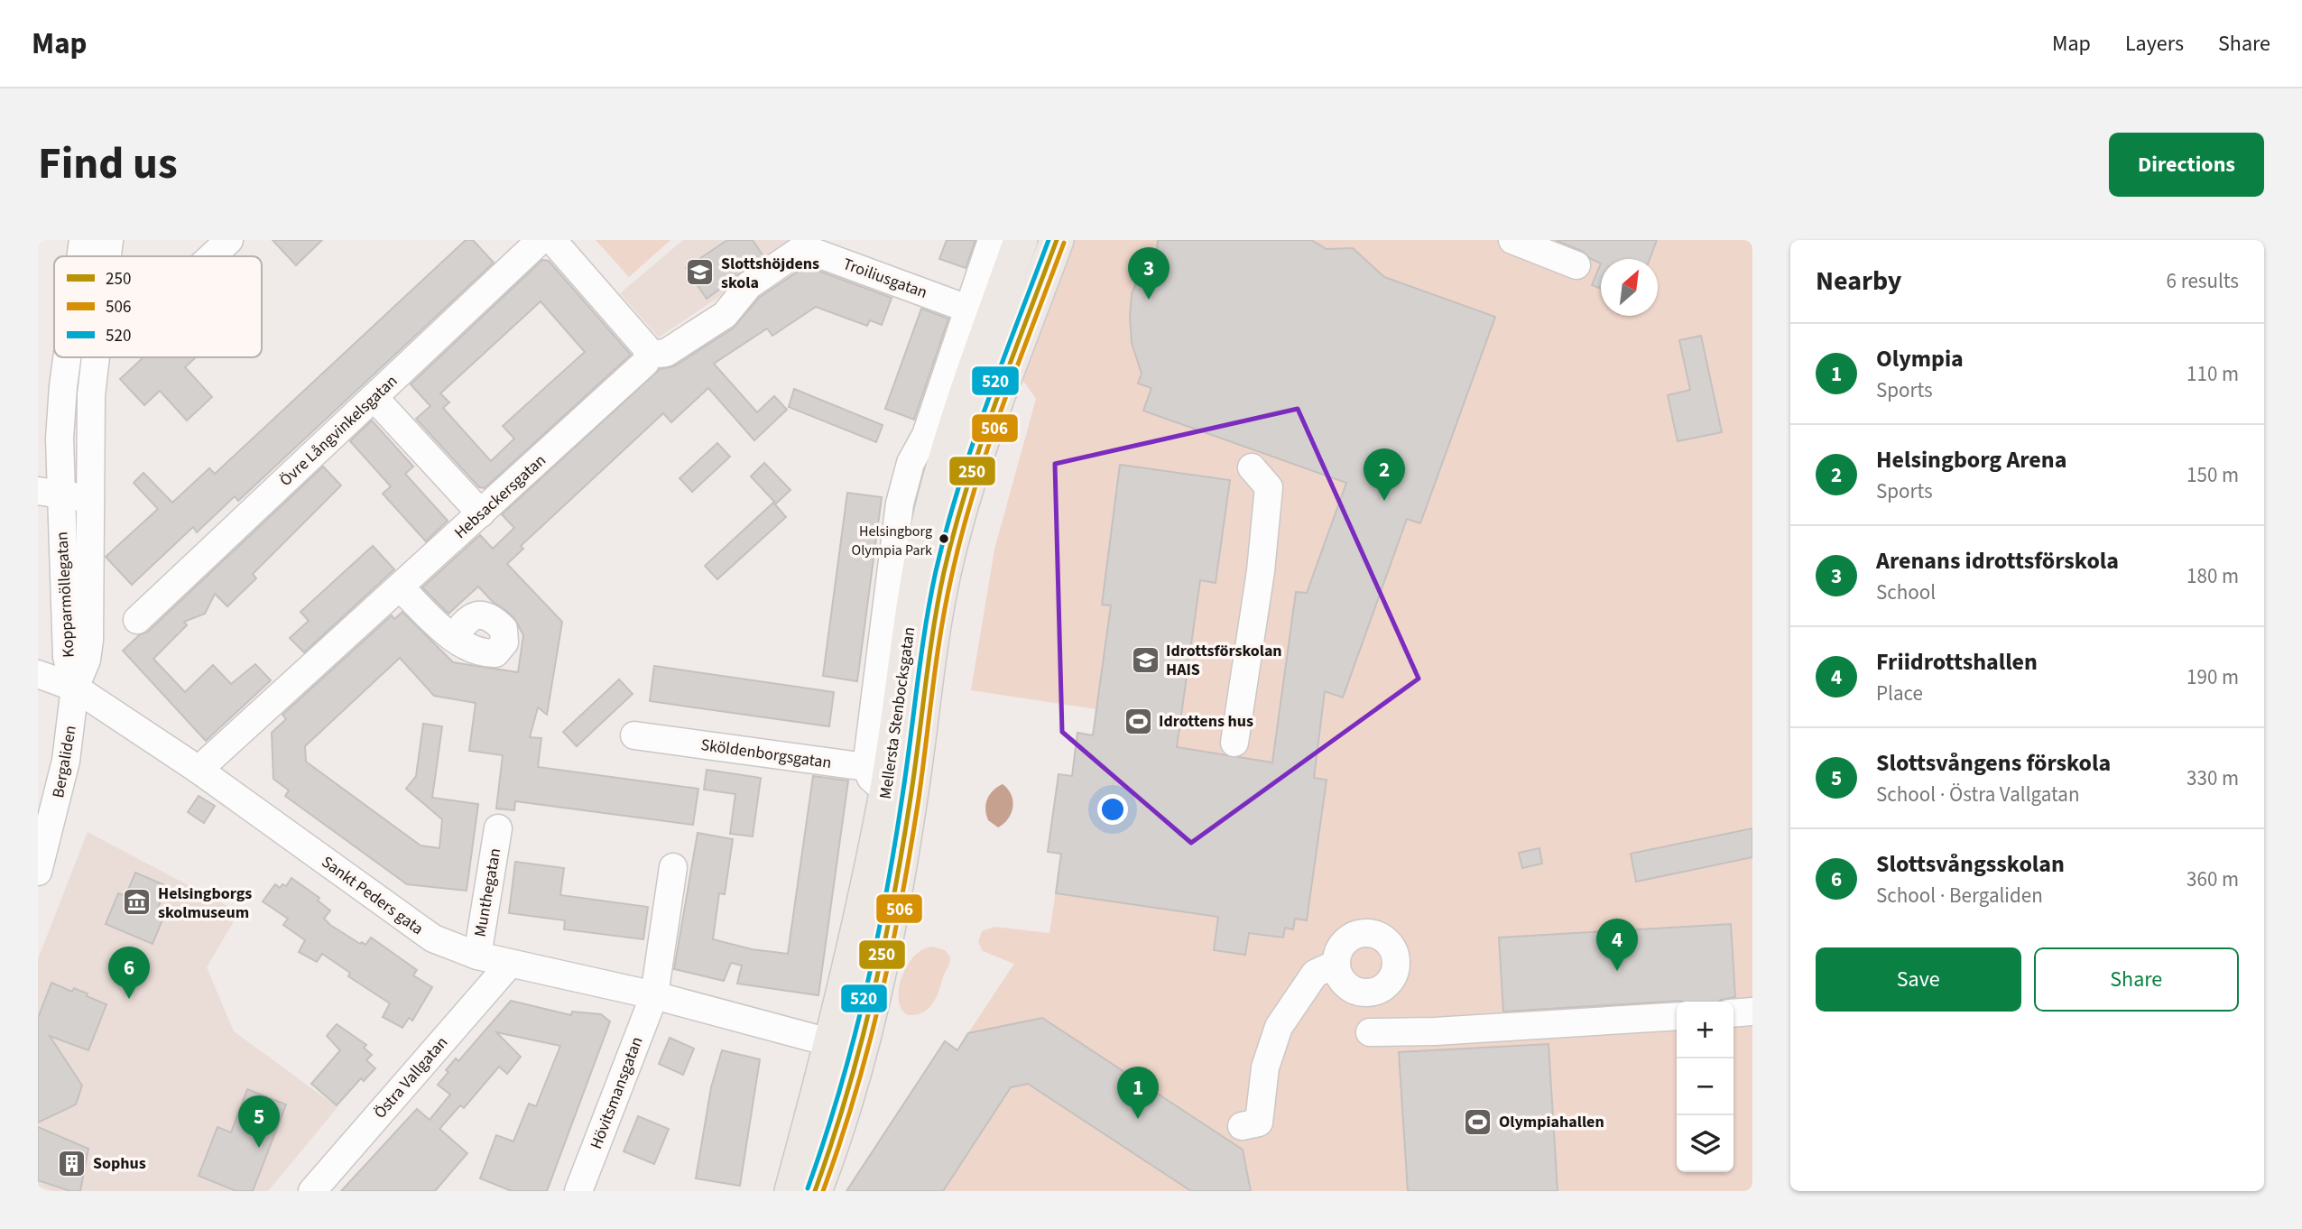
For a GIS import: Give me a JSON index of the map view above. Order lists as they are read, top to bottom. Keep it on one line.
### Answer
{"streets":{"main road":["Mellersta Stenbocksgatan"],"street":["Troiliusgatan","Övre Långvinkelsgatan","Hebsackersgatan","Kopparmöllegatan","Sköldenborgsgatan","Bergaliden","Munthegatan","Sankt Peders gata","Östra Vallgatan","Hövitsmansgatan"]},"crossings":[["Troiliusgatan","Mellersta Stenbocksgatan"],["Hebsackersgatan","Sankt Peders gata"],["Kopparmöllegatan","Bergaliden"],["Kopparmöllegatan","Sankt Peders gata"],["Mellersta Stenbocksgatan","Sköldenborgsgatan"],["Mellersta Stenbocksgatan","Sankt Peders gata"],["Bergaliden","Sankt Peders gata"],["Munthegatan","Sankt Peders gata"],["Sankt Peders gata","Östra Vallgatan"],["Sankt Peders gata","Hövitsmansgatan"]],"places":{"school or university":["Slottshöjdens skola","Idrottsförskolan HAIS"],"other":["Helsingborg Olympia Park"],"sports":["Idrottens hus","Olympiahallen"],"museum":["Helsingborgs skolmuseum"],"building":["Sophus"]},"lines":["transit line 250","transit line 520","transit line 506"],"legend":["250","506","520"],"north":"top right","page":{"header":"Map","nav":["Map","Layers","Share"],"title":"Find us","buttons":["Directions",["Save","Share"]],"heading":["Nearby","6 results"],"pins":["3","2","4","6","1","5"],"list":[{"mark":"1","name":"Olympia","note":"Sports","value":"110 m"},{"mark":"2","name":"Helsingborg Arena","note":"Sports","value":"150 m"},{"mark":"3","name":"Arenans idrottsförskola","note":"School","value":"180 m"},{"mark":"4","name":"Friidrottshallen","note":"Place","value":"190 m"},{"mark":"5","name":"Slottsvångens förskola","note":"School · Östra Vallgatan","value":"330 m"},{"mark":"6","name":"Slottsvångsskolan","note":"School · Bergaliden","value":"360 m"}],"map_buttons":["+","−"]}}
